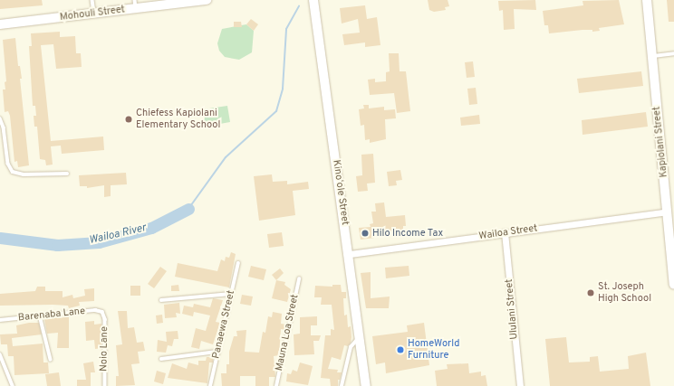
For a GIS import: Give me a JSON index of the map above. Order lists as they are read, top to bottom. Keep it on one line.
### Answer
{"streets":{"street":["Mohouli Street","Kapiolani Street","Kinoʻole Street","Wailoa Street","Ululani Street"],"lane":["Barenaba Lane","Panaewa Street","Mauna Loa Street","Noio Lane"]},"crossings":[["Kapiolani Street","Wailoa Street"],["Kinoʻole Street","Wailoa Street"],["Wailoa Street","Ululani Street"],["Barenaba Lane","Noio Lane"]],"water":["Wailoa River"],"places":["Chiefess Kapiolani Elementary School","Hilo Income Tax","St. Joseph High School","HomeWorld Furniture"]}
